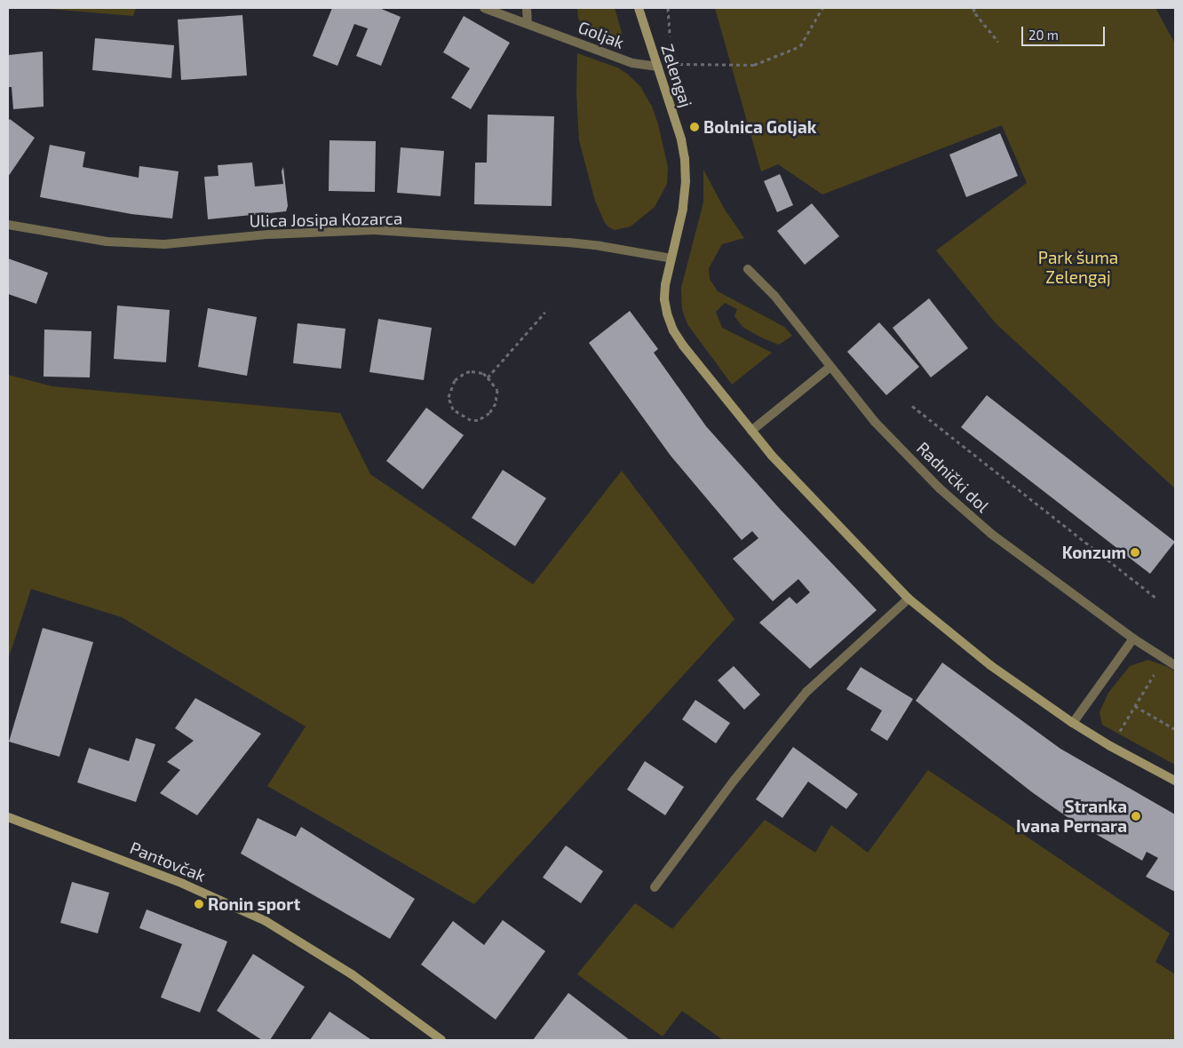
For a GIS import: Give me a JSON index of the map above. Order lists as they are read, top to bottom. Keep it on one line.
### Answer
{"streets":{"street":["Goljak","Zelengaj","Ulica Josipa Kozarca","Radnički dol","Pantovčak"]},"crossings":[["Goljak","Zelengaj"],["Zelengaj","Ulica Josipa Kozarca"]],"parks":["Park šuma Zelengaj"],"places":["Bolnica Goljak","Konzum","Stranka Ivana Pernara","Ronin sport"],"scale_bar":"20 m"}
